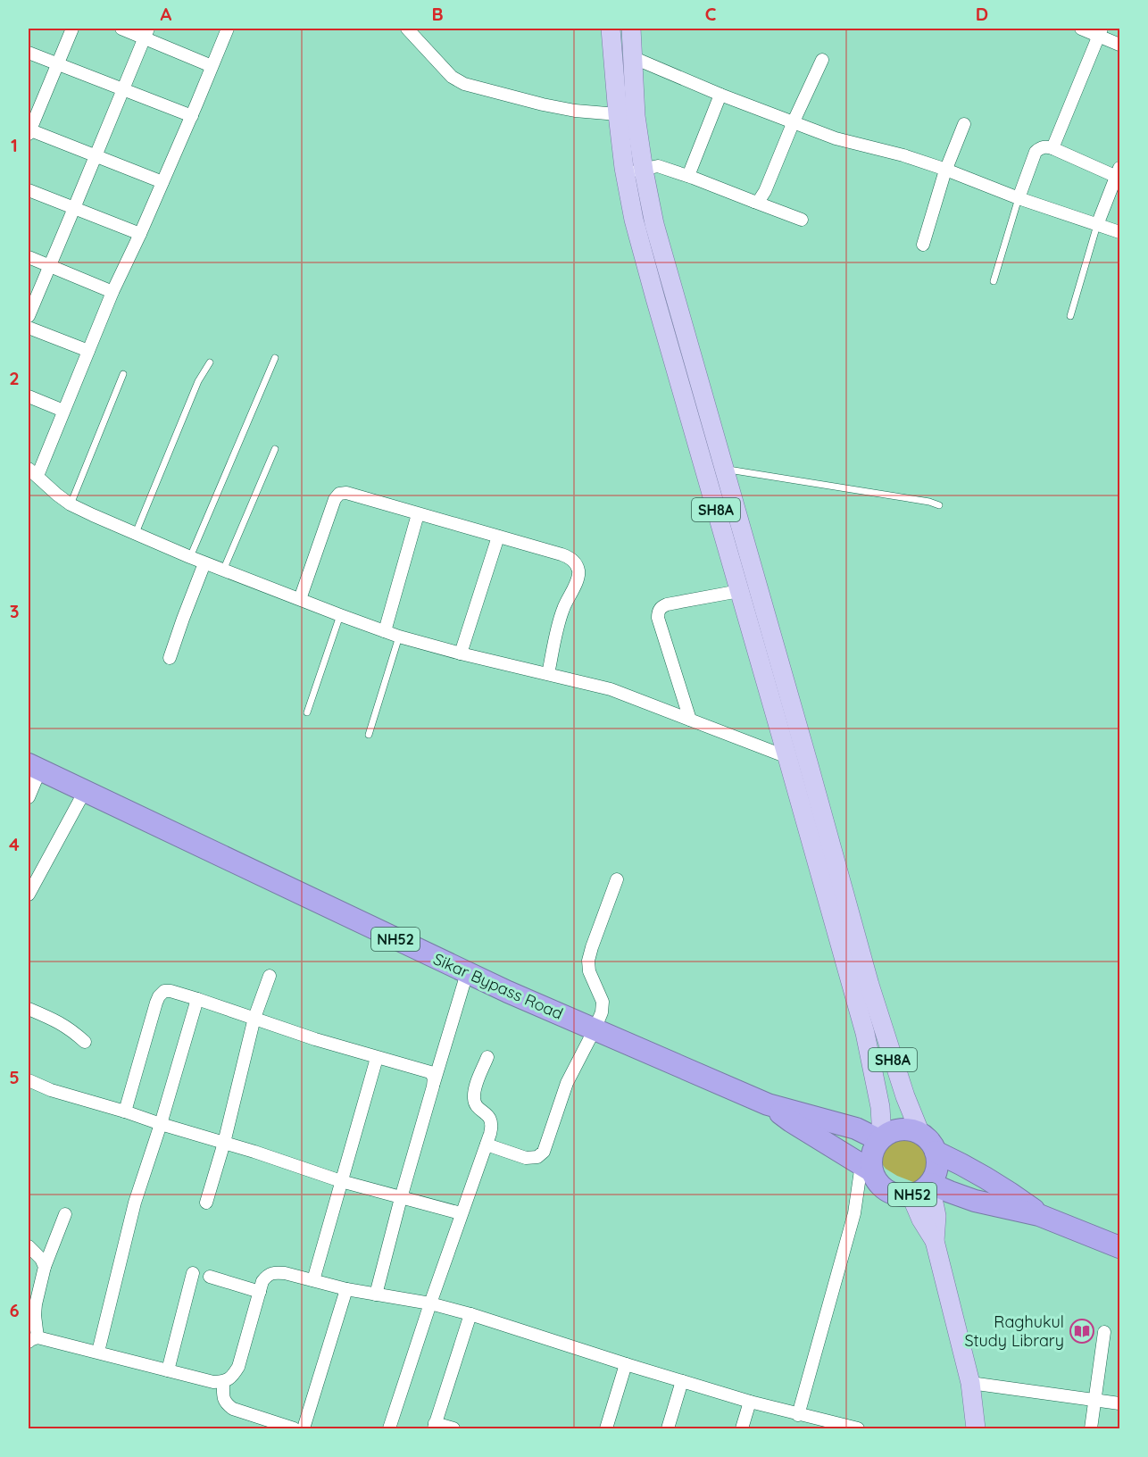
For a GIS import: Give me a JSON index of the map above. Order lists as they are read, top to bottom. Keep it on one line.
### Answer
{"streets":{"highway":["NH52","Sikar Bypass Road"],"main road":["SH8A"]},"crossings":[["SH8A","NH52"],["SH8A","Sikar Bypass Road"],["NH52","Sikar Bypass Road"]],"places":{"library":["Raghukul Study Library"]},"grid":{"columns":["A","B","C","D"],"rows":["1","2","3","4","5","6"]}}
